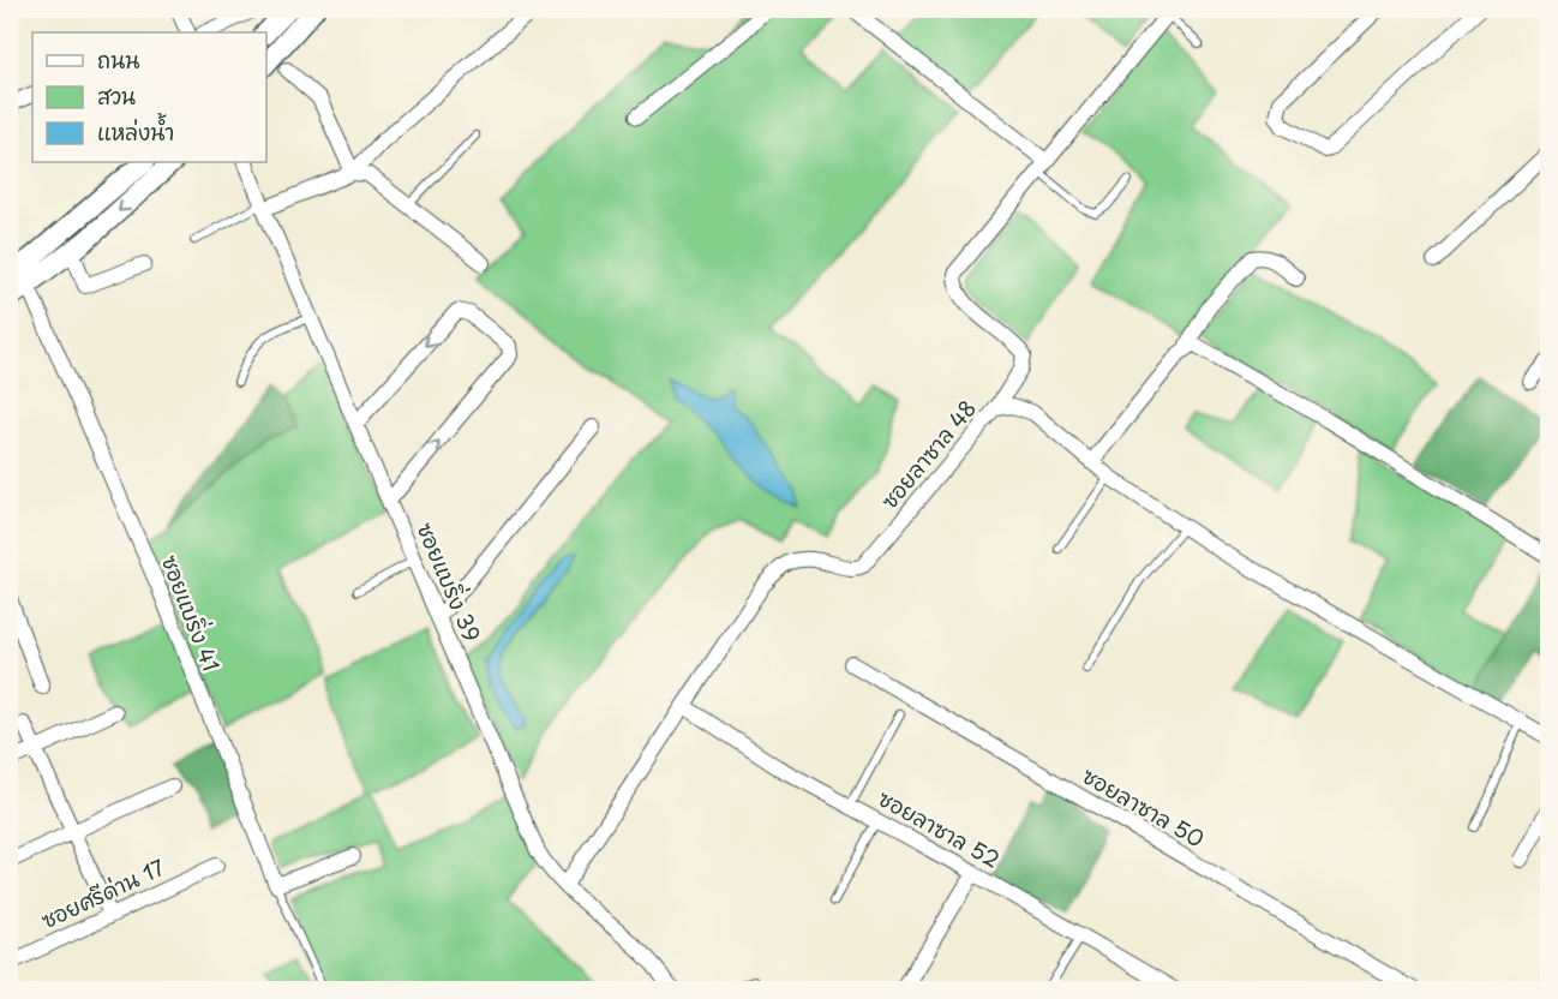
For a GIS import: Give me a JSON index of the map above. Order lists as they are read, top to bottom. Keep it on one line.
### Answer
{"streets":{"street":["ซอยลาซาล 48","ซอยแบริ่ง 39","ซอยแบริ่ง 41","ซอยลาซาล 50","ซอยลาซาล 52","ซอยศรีด่าน 17"]},"crossings":[["ซอยลาซาล 48","ซอยแบริ่ง 39"],["ซอยลาซาล 48","ซอยลาซาล 52"]],"legend":["ถนน","สวน","แหล่งน้ำ"]}
